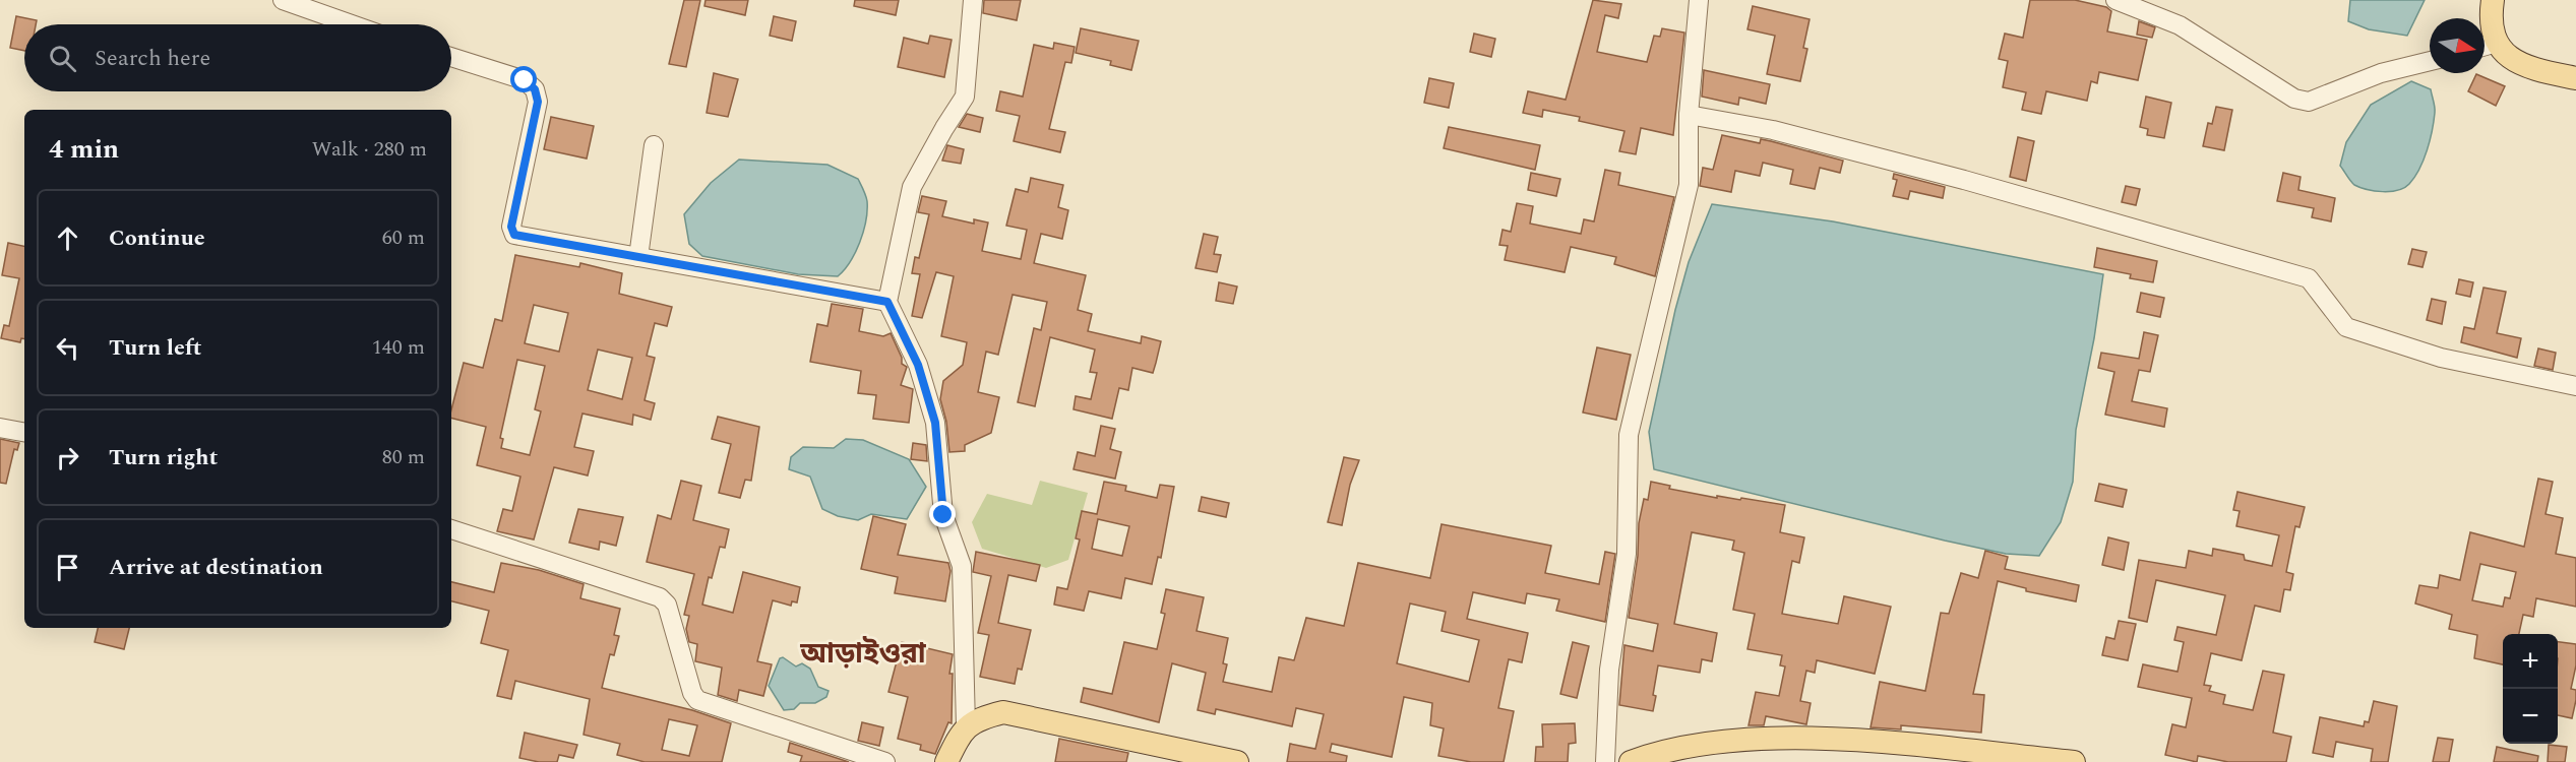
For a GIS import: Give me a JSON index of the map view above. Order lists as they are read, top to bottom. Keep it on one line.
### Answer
{"districts":["আড়াইওরা"],"north":"right","page":{"search":"Search here","heading":["4 min","Walk · 280 m"],"list":[["Continue","60 m"],["Turn left","140 m"],["Turn right","80 m"],"Arrive at destination"],"map_buttons":["+","−"]}}
